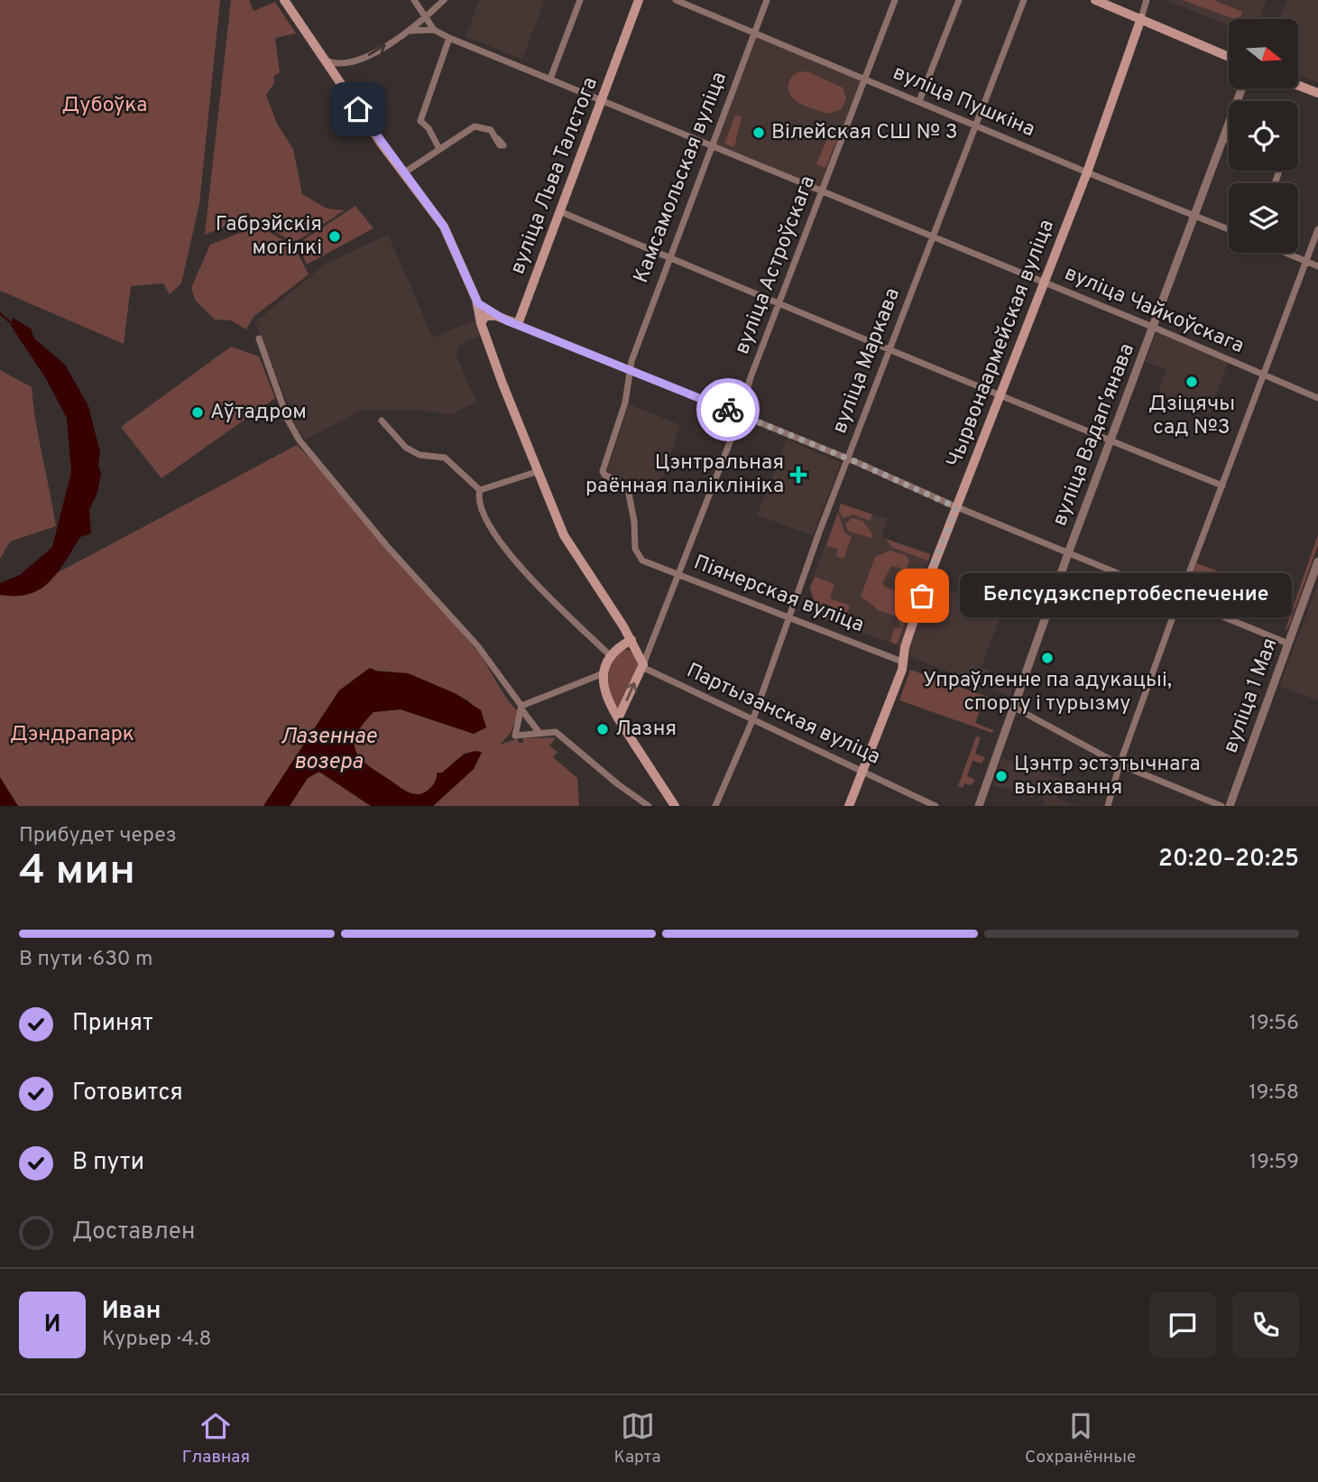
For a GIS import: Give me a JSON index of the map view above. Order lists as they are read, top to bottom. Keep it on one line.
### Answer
{"streets":{"main road":["вуліца Льва Талстога","вуліца Астроўскага","Чырвонаармейская вуліца"],"street":["вуліца Пушкіна","Камсамольская вуліца","вуліца Чайкоўскага","вуліца Маркава","вуліца Вадапʼянава","Піянерская вуліца","вуліца 1 Мая","Партызанская вуліца"]},"crossings":[["вуліца Пушкіна","Камсамольская вуліца"],["вуліца Пушкіна","вуліца Астроўскага"],["вуліца Пушкіна","Чырвонаармейская вуліца"],["вуліца Пушкіна","вуліца Маркава"],["вуліца Пушкіна","вуліца Вадапʼянава"],["вуліца Льва Талстога","вуліца Чайкоўскага"],["Камсамольская вуліца","вуліца Чайкоўскага"],["Камсамольская вуліца","Піянерская вуліца"],["вуліца Астроўскага","вуліца Чайкоўскага"],["вуліца Астроўскага","Піянерская вуліца"],["вуліца Астроўскага","Партызанская вуліца"],["вуліца Чайкоўскага","Чырвонаармейская вуліца"],["вуліца Чайкоўскага","вуліца Маркава"],["вуліца Чайкоўскага","вуліца Вадапʼянава"],["Чырвонаармейская вуліца","Піянерская вуліца"],["Чырвонаармейская вуліца","Партызанская вуліца"],["вуліца Маркава","Піянерская вуліца"],["вуліца Маркава","Партызанская вуліца"]],"water":["Лазеннае возера"],"parks":["Дубоўка","Дэндрапарк"],"places":{"other":["Вілейская СШ № 3","Габрэйскія могілкі","Дзіцячы сад №3","Аўтадром","Белсудэкспертобеспечение","Упраўленне па адукацыі, спорту і турызму","Лазня","Цэнтр эстэтычнага выхавання"],"health":["Цэнтральная раённая паліклініка"]},"north":"right","page":{"bubble":"Белсудэкспертобеспечение","heading":["4 мин","Прибудет через","20:20–20:25"],"panel":["Иван","Курьер · 4.8"],"bar":"В пути · 630 m","list":[["Принят","19:56"],["Готовится","19:58"],["В пути","19:59"],"Доставлен"],"round":"И","tabs":["Главная","Карта","Сохранённые"]}}
